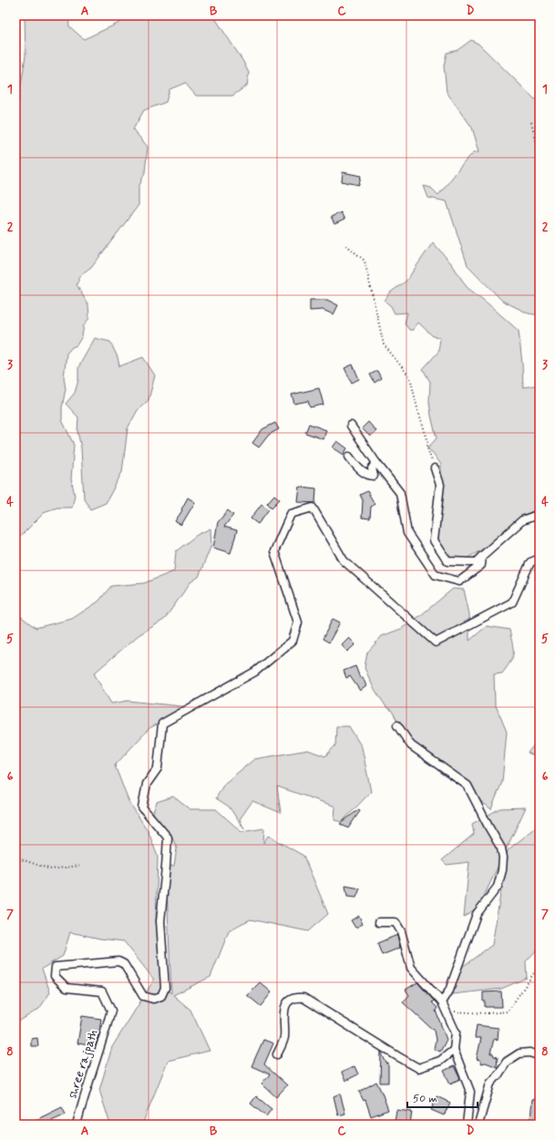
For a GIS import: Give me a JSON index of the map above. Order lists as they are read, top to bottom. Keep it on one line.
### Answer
{"streets":{"street":["shree rajpath"]},"scale_bar":"50 m","grid":{"columns":["A","B","C","D"],"rows":["1","2","3","4","5","6","7","8"]}}
